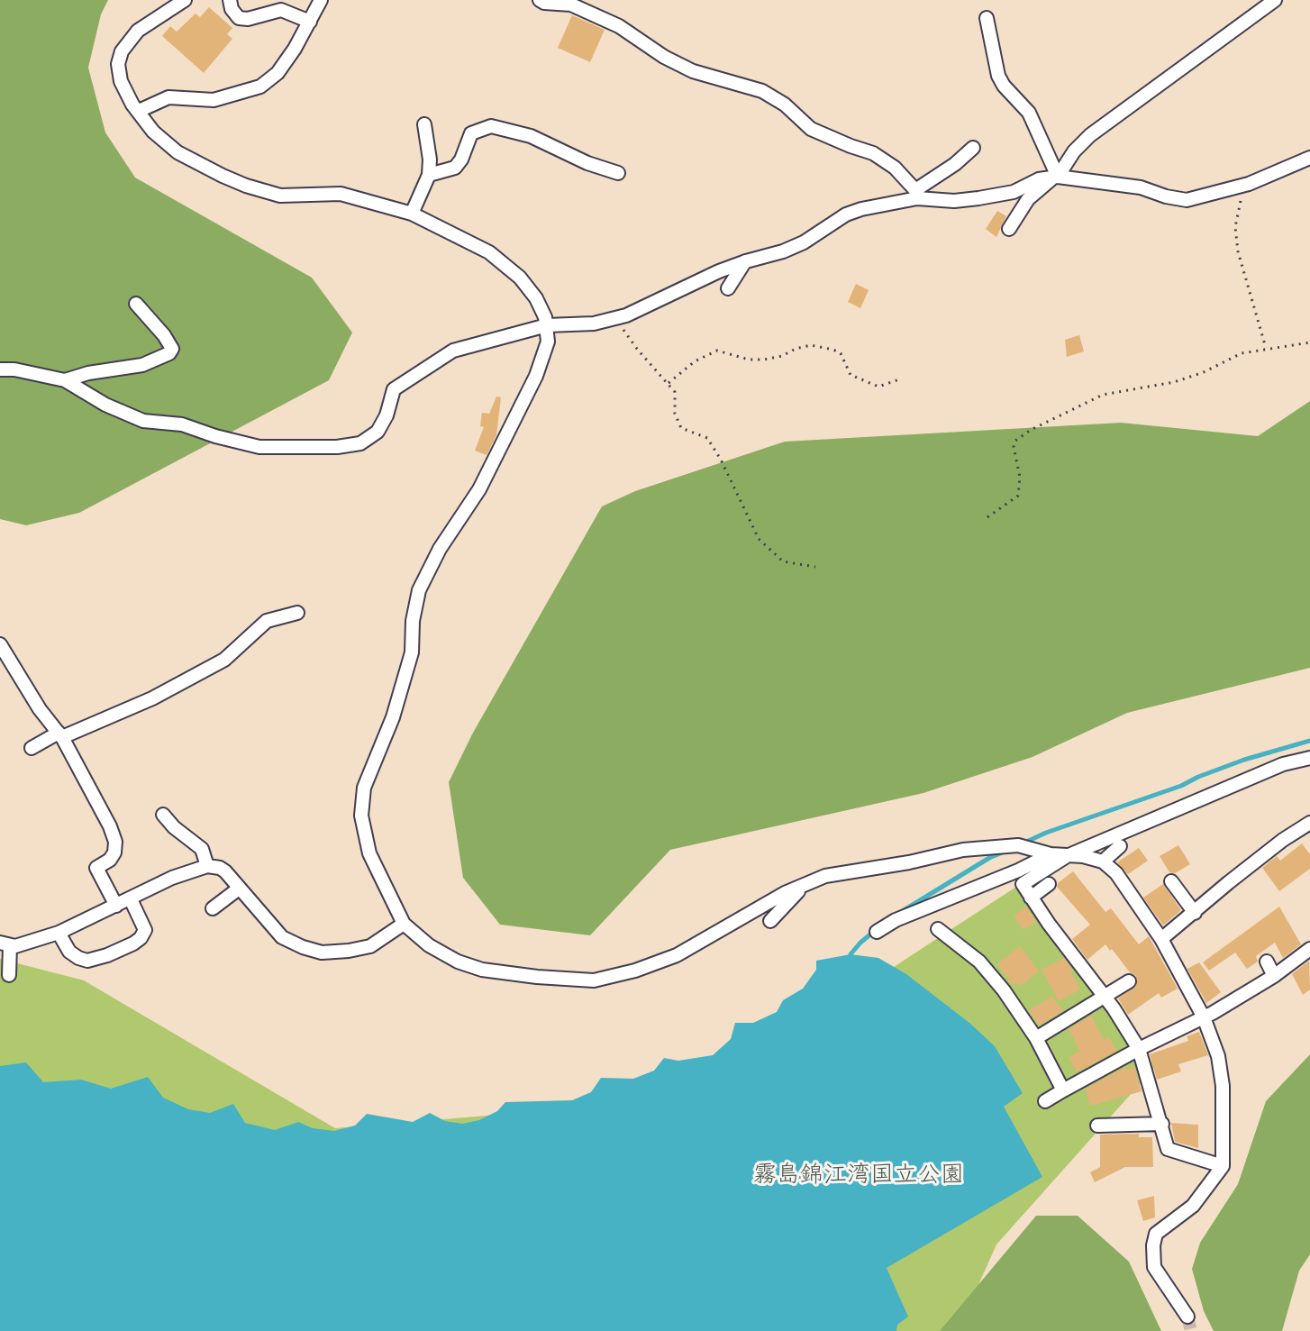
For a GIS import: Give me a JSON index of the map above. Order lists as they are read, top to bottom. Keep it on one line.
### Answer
{"parks":["霧島錦江湾国立公園"]}
